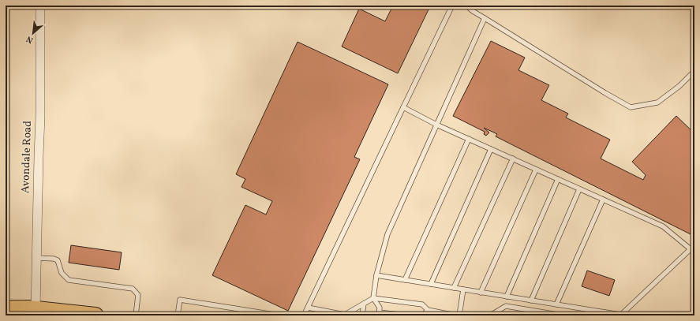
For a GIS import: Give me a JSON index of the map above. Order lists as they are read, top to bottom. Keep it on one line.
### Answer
{"streets":{"street":["Avondale Road"]},"north":"bottom left"}
